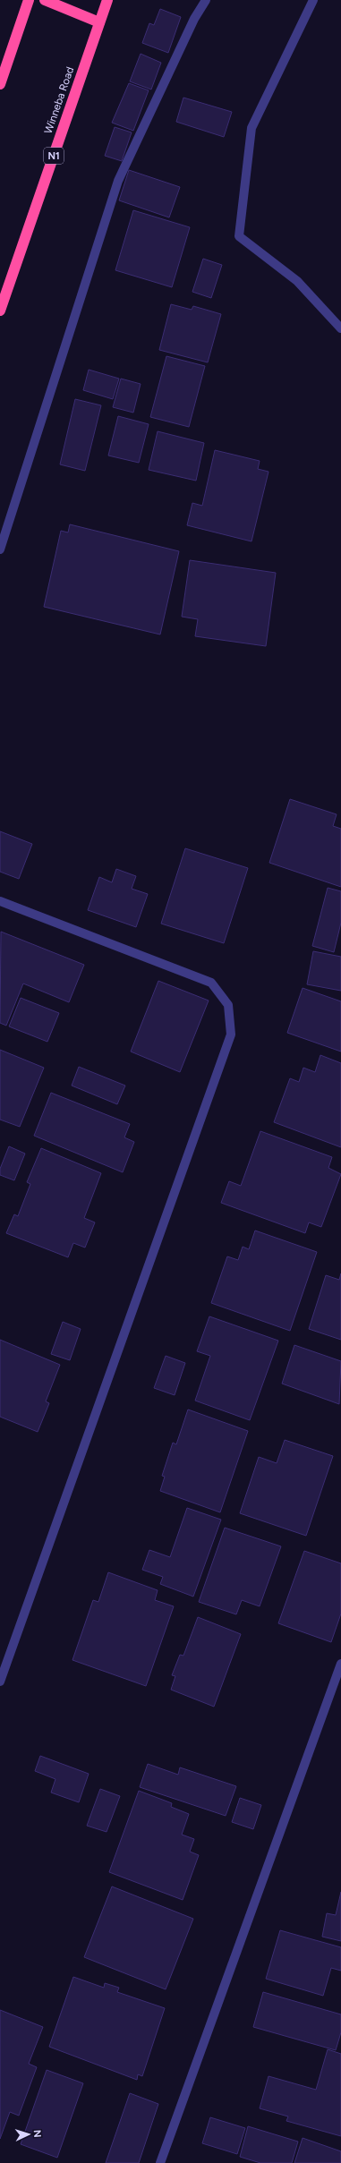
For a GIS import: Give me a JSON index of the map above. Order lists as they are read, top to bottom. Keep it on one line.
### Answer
{"streets":{"highway":["Winneba Road","N1"]},"north":"right"}
